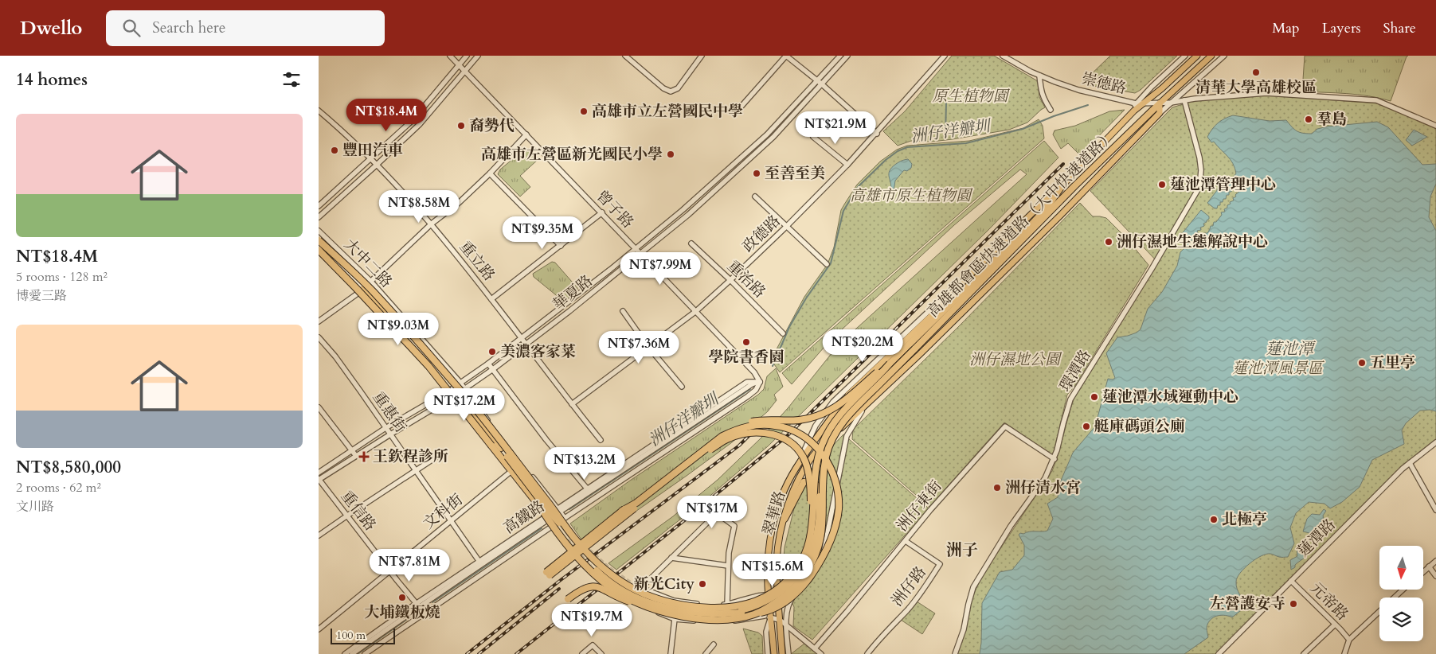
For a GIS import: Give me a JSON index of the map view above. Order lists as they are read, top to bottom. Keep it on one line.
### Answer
{"streets":{"highway":["高雄都會區快速道路（大中快速道路）"],"main road":["翠華路"],"street":["崇德路","曾子路","政德路","重立路","大中二路","重治路","華夏路","環潭路","重惠街","洲仔東街","重信路","文科街","高鐵路","蓮潭路","洲仔路","元帝路"]},"crossings":[["崇德路","高雄都會區快速道路（大中快速道路）"],["崇德路","環潭路"],["崇德路","翠華路"],["曾子路","政德路"],["曾子路","華夏路"],["曾子路","高鐵路"],["高雄都會區快速道路（大中快速道路）","大中二路"],["高雄都會區快速道路（大中快速道路）","翠華路"],["政德路","重立路"],["政德路","重治路"],["重立路","華夏路"],["大中二路","華夏路"],["大中二路","文科街"],["大中二路","高鐵路"],["華夏路","重惠街"],["華夏路","重信路"],["環潭路","洲仔東街"],["重惠街","文科街"],["重惠街","高鐵路"],["洲仔東街","洲仔路"],["重信路","文科街"],["重信路","高鐵路"],["蓮潭路","元帝路"]],"districts":["洲子"],"water":["洲仔洋瓣圳","蓮池潭"],"parks":["原生植物園","高雄市原生植物園","洲仔濕地公園","蓮池潭風景區"],"places":{"other":["清華大學高雄校區","高雄市立左營國民中學","羣島","裔勢代","豐田汽車","高雄市左營區新光國民小學","至善至美","蓮池潭管理中心","洲仔濕地生態解說中心","學院書香園","美濃客家菜","五里亭","蓮池潭水域運動中心","艇庫碼頭公廁","洲仔清水宮","北極亭","新光City","大埔鐵板燒","左營護安寺"],"health":["王欽程診所"]},"scale_bar":"100 m","north":"bottom","page":{"header":"Dwello","search":"Search here","nav":["Map","Layers","Share"],"heading":"14 homes","price":["NT$18.4M","NT$21.9M","NT$8.58M","NT$9.35M","NT$7.99M","NT$9.03M","NT$20.2M","NT$7.36M","NT$17.2M","NT$13.2M","NT$17M","NT$7.81M","NT$15.6M","NT$19.7M"],"list":[{"name":"NT$18.4M","note":"5 rooms · 128 m² · 博愛三路"},{"name":"NT$8,580,000","note":"2 rooms · 62 m² · 文川路"}],"scale":"100 m"}}
